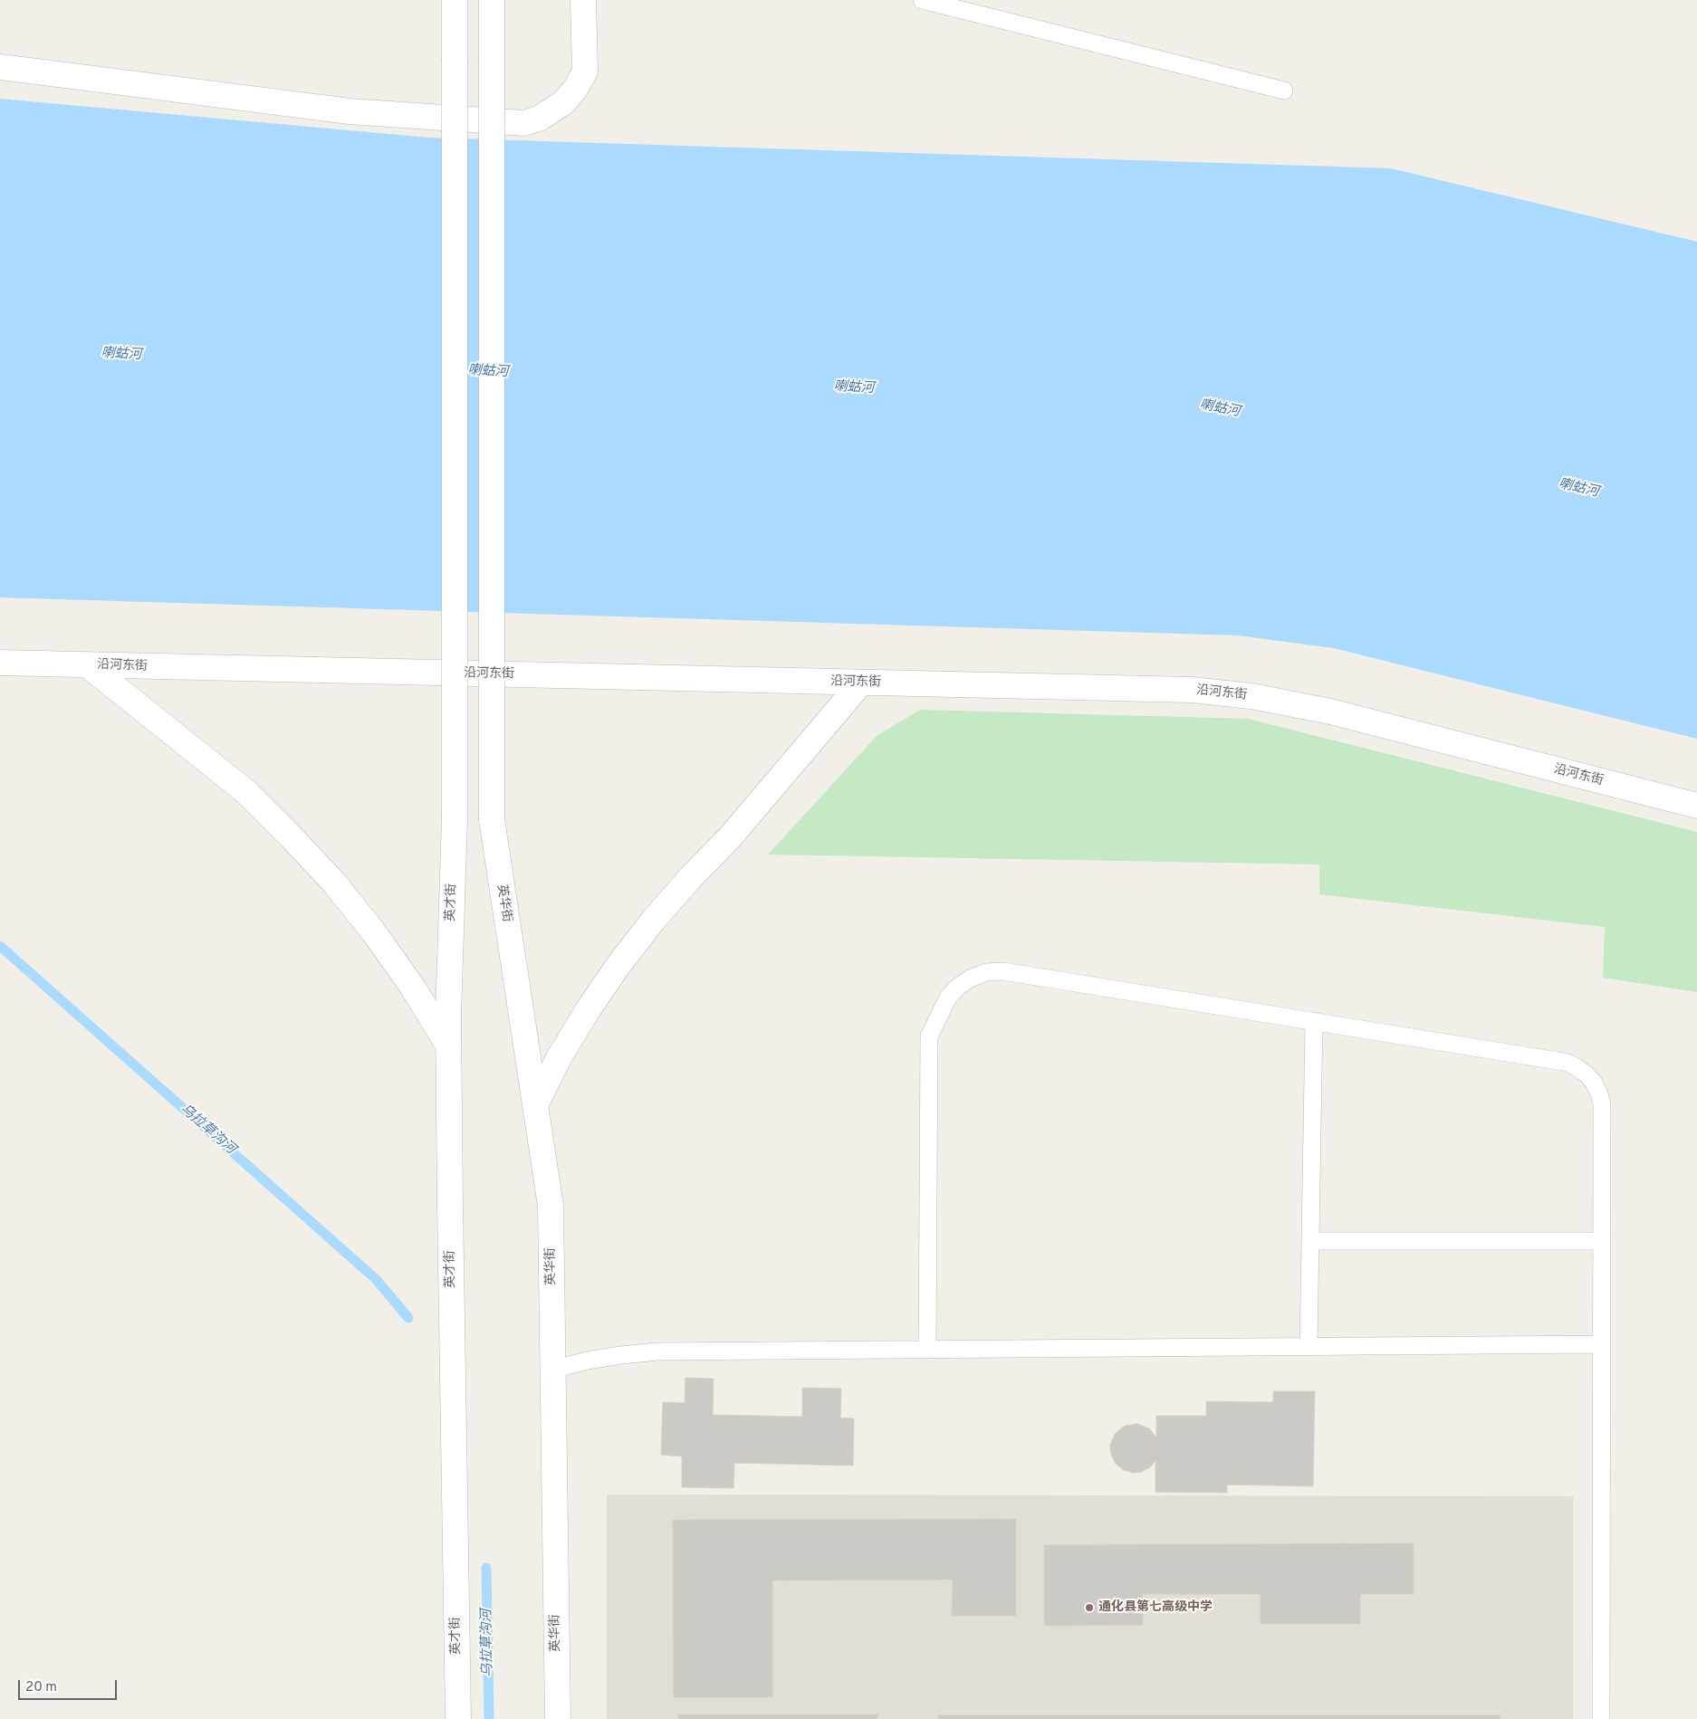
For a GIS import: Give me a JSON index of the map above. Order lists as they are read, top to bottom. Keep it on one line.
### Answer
{"streets":{"street":["沿河东街","英才街","英华街"]},"water":["喇蛄河","乌拉草沟河"],"places":["通化县第七高级中学"],"scale_bar":"20 m"}
